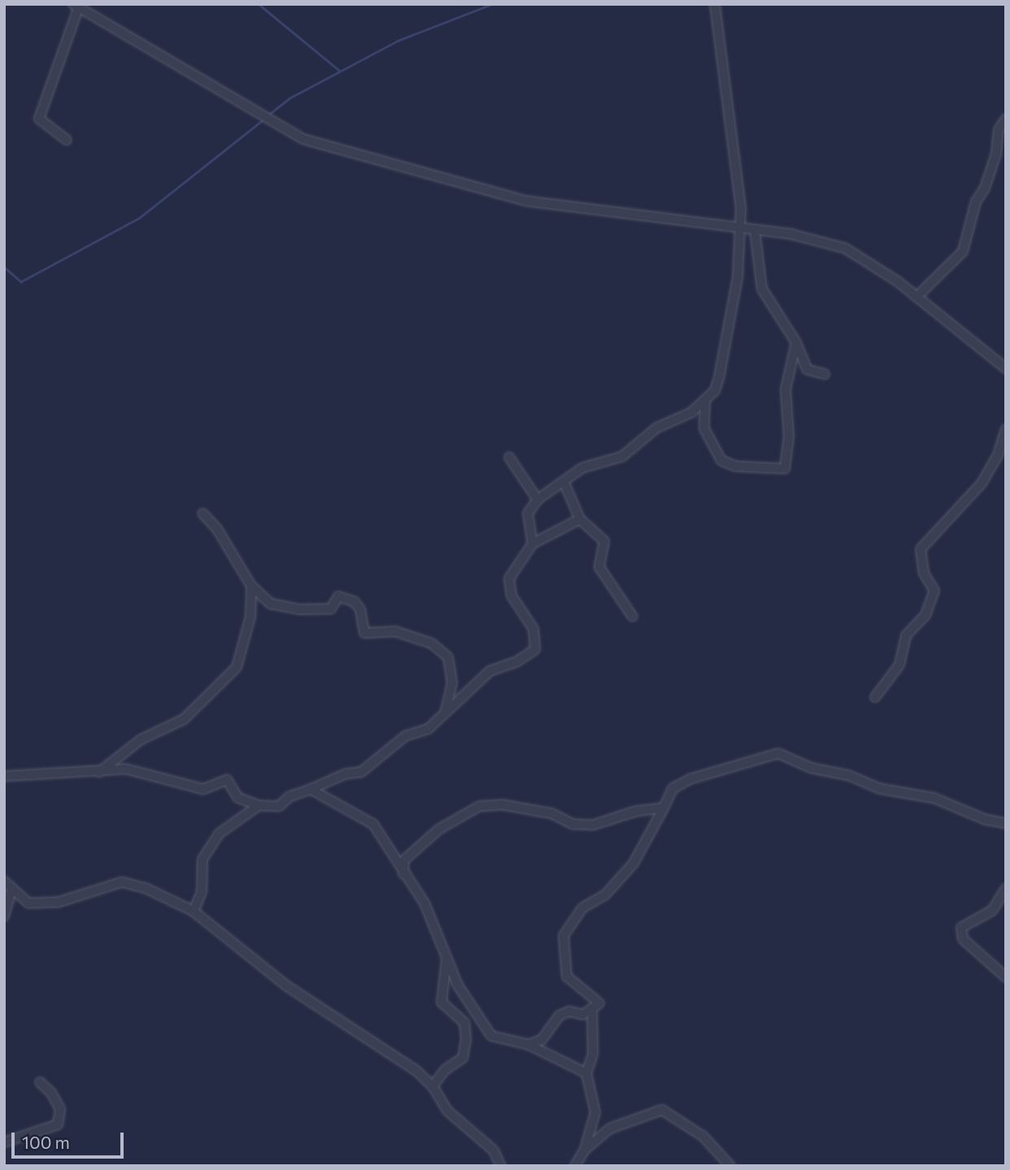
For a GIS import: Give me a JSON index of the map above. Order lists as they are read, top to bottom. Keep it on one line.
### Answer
{"scale_bar":"100 m"}
